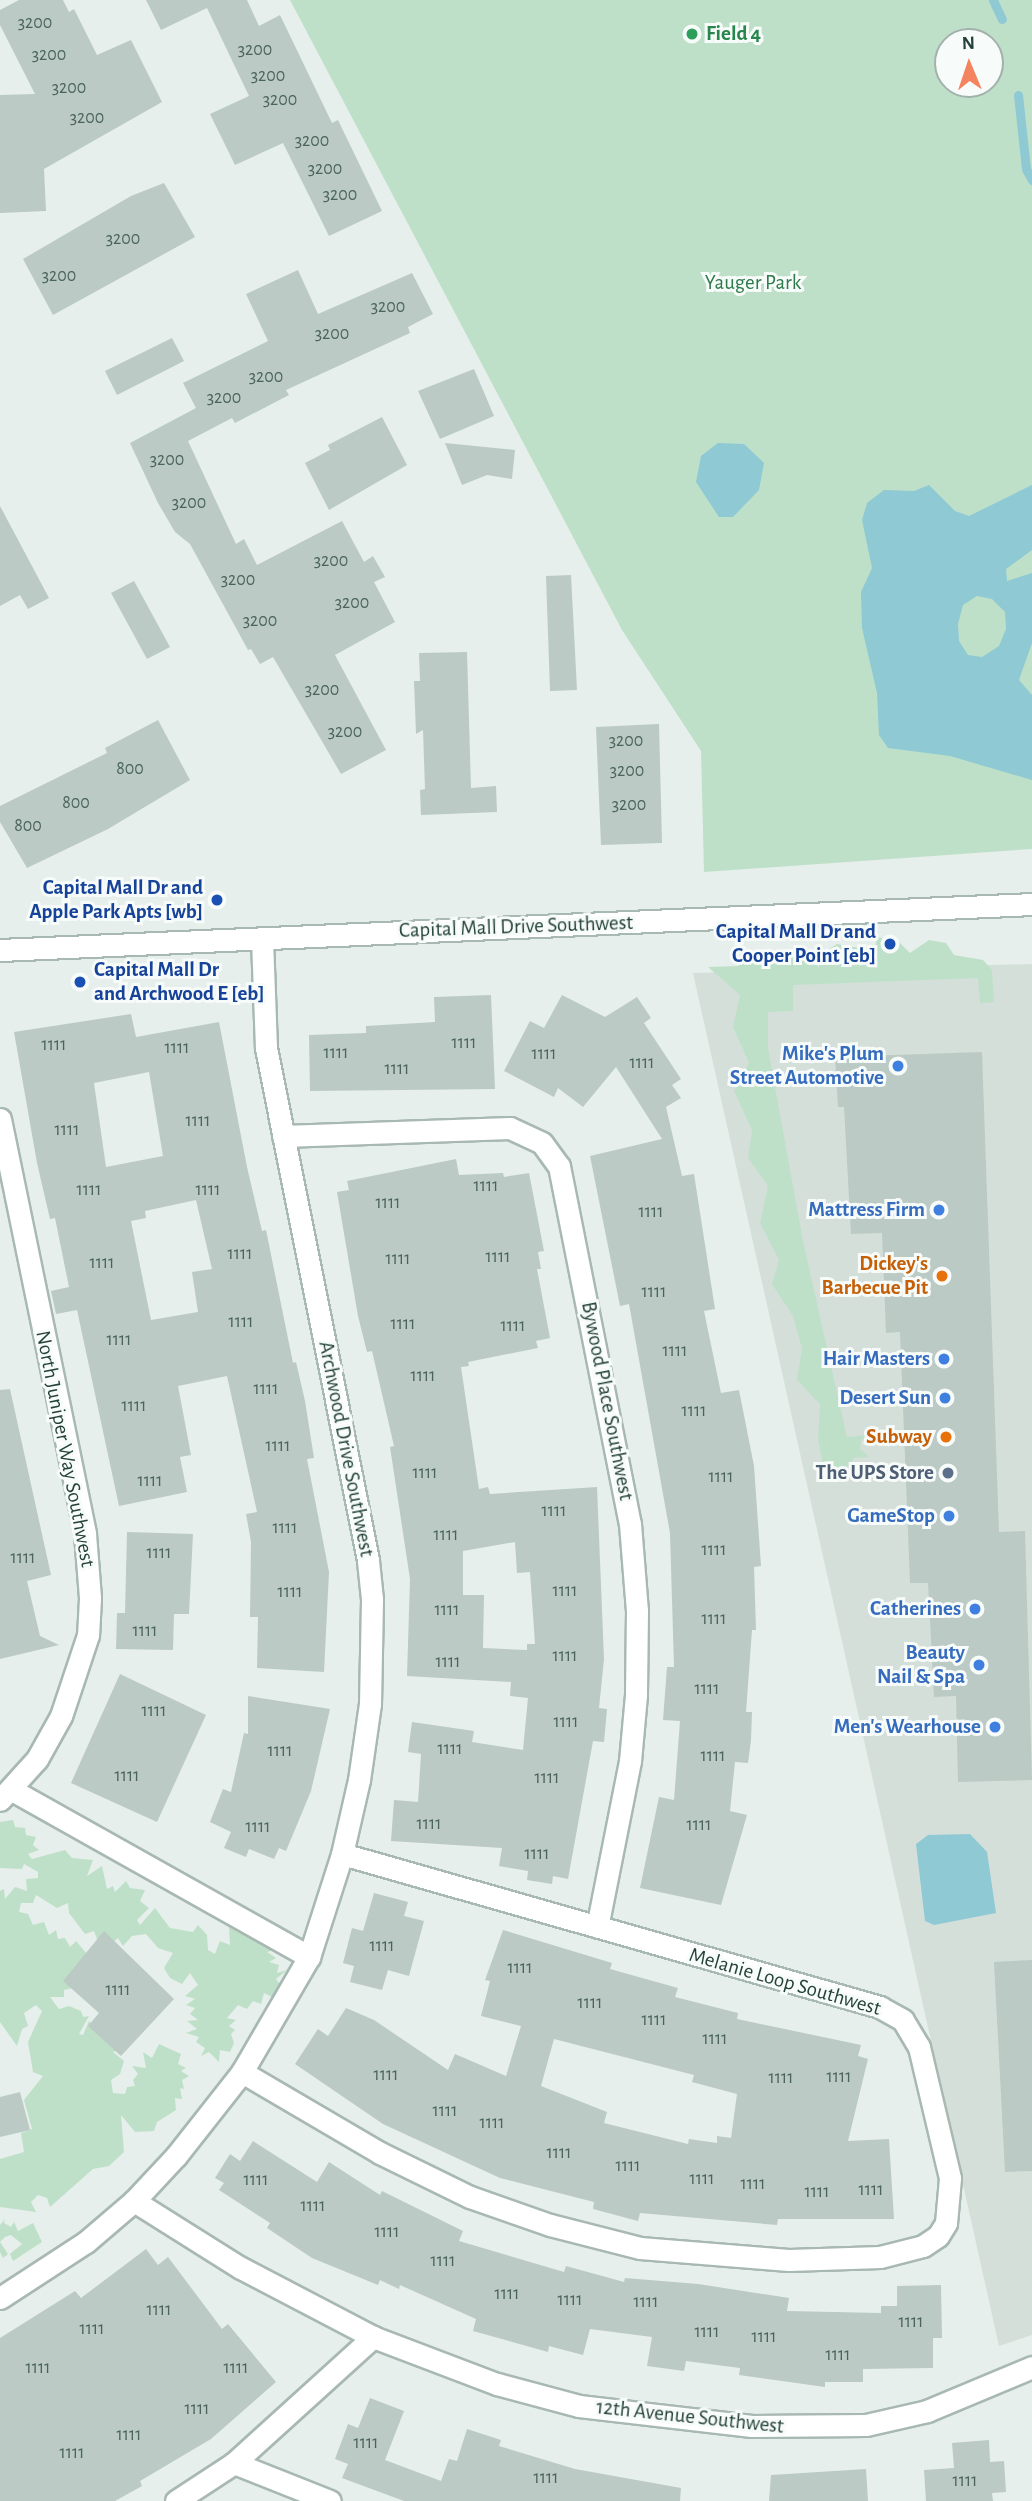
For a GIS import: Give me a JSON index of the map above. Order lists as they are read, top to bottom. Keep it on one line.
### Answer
{"streets":{"street":["Capital Mall Drive Southwest","Bywood Place Southwest","North Juniper Way Southwest","Archwood Drive Southwest","Melanie Loop Southwest","12th Avenue Southwest"]},"crossings":[["Capital Mall Drive Southwest","Archwood Drive Southwest"],["Bywood Place Southwest","Archwood Drive Southwest"],["Bywood Place Southwest","Melanie Loop Southwest"],["Archwood Drive Southwest","Melanie Loop Southwest"],["Archwood Drive Southwest","12th Avenue Southwest"]],"parks":["Yauger Park"],"places":["Field 4","Capital Mall Dr and Apple Park Apts [wb]","Capital Mall Dr and Cooper Point [eb]","Capital Mall Dr and Archwood E [eb]","Mike's Plum Street Automotive","Mattress Firm","Dickey's Barbecue Pit","Hair Masters","Desert Sun","Subway","The UPS Store","GameStop","Catherines","Beauty Nail & Spa","Men's Wearhouse"],"house_numbers":["3200","3200","3200","3200","3200","3200","3200","3200","3200","3200","3200","3200","3200","3200","3200","3200","3200","3200","3200","3200","3200","3200","3200","3200","3200","800","3200","800","3200","800","1111","1111","1111","1111","1111","1111","1111","1111","1111","1111","1111","1111","1111","1111","1111","1111","1111","1111","1111","1111","1111","1111","1111","1111","1111","1111","1111","1111","1111","1111","1111","1111","1111","1111","1111","1111","1111","1111","1111","1111","1111","1111","1111","1111","1111","1111","1111","1111","1111","1111","1111","1111","1111","1111","1111","1111","1111","1111","1111","1111","1111","1111","1111","1111","1111","1111","1111","1111","1111","1111","1111","1111","1111","1111","1111","1111","1111","1111","1111","1111","1111","1111","1111","1111","1111","1111","1111","1111","1111","1111","1111","1111","1111","1111","1111"],"north":"top"}
